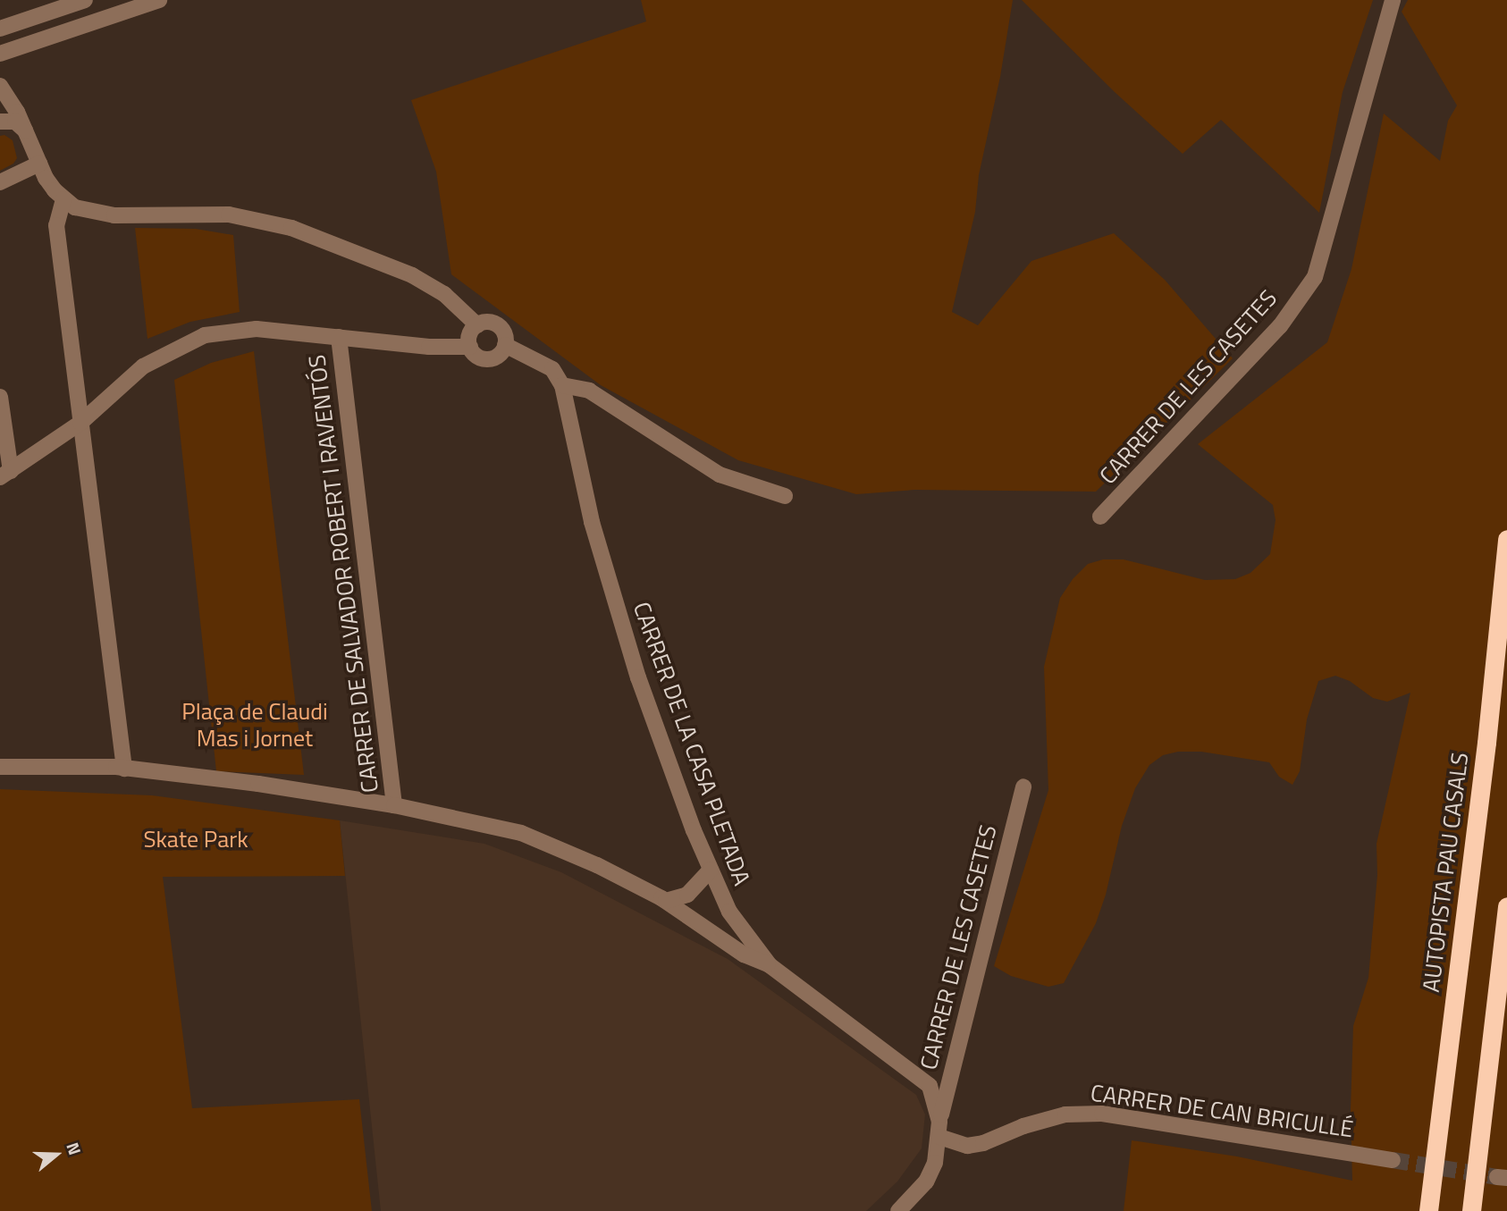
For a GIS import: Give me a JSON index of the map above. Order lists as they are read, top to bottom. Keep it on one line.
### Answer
{"streets":{"highway":["AUTOPISTA PAU CASALS"],"street":["CARRER DE LES CASETES","CARRER DE SALVADOR ROBERT I RAVENTÓS","CARRER DE LA CASA PLETADA","CARRER DE CAN BRICULLÉ"]},"crossings":[["CARRER DE LES CASETES","CARRER DE LA CASA PLETADA"],["CARRER DE LA CASA PLETADA","CARRER DE CAN BRICULLÉ"]],"parks":["Plaça de Claudi Mas i Jornet","Skate Park"],"north":"right"}
